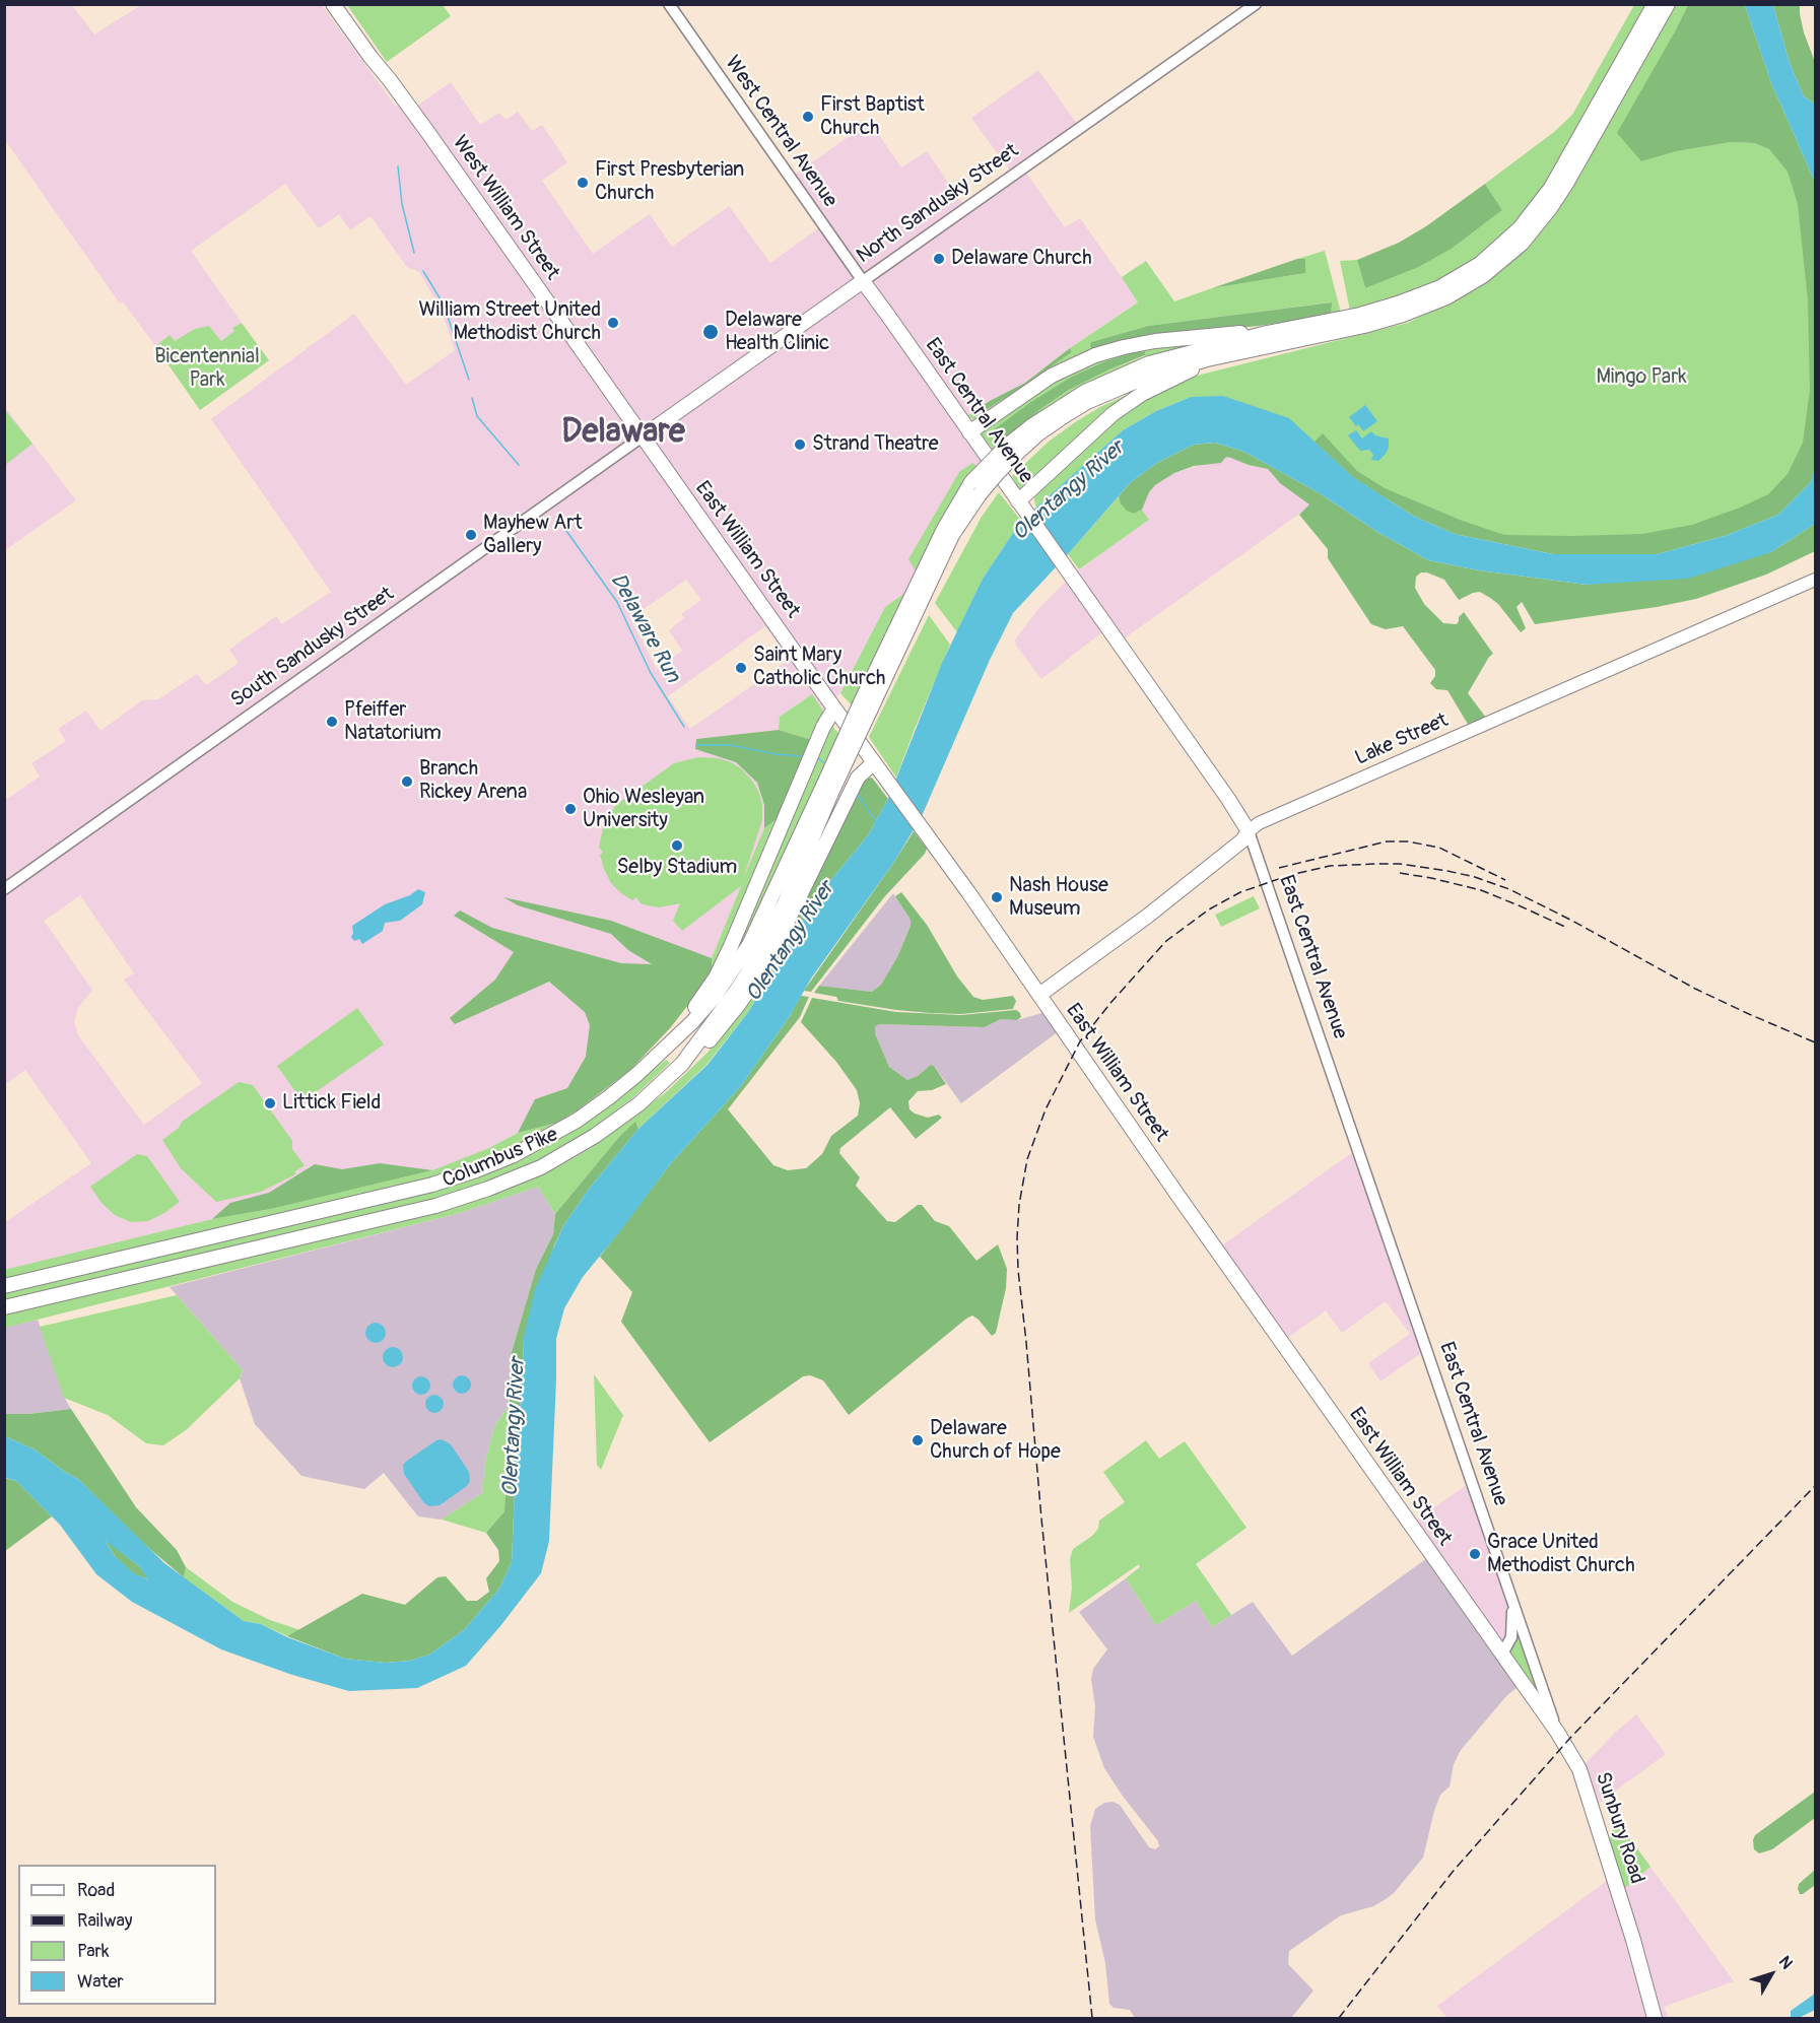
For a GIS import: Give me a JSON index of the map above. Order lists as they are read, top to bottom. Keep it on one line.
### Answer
{"streets":{"highway":["North Sandusky Street","West William Street","East Central Avenue","East William Street","Lake Street","Columbus Pike","Sunbury Road"],"main road":["West Central Avenue","South Sandusky Street"]},"crossings":[["West Central Avenue","North Sandusky Street"],["West Central Avenue","East Central Avenue"],["North Sandusky Street","West William Street"],["North Sandusky Street","East Central Avenue"],["North Sandusky Street","East William Street"],["North Sandusky Street","South Sandusky Street"],["West William Street","East William Street"],["West William Street","South Sandusky Street"],["East Central Avenue","East William Street"],["East Central Avenue","Lake Street"],["East Central Avenue","Sunbury Road"],["East William Street","South Sandusky Street"],["East William Street","Lake Street"],["East William Street","Sunbury Road"]],"districts":["Delaware"],"water":["Olentangy River","Delaware Run"],"parks":["Bicentennial Park","Mingo Park"],"places":["First Baptist Church","First Presbyterian Church","Delaware Church","William Street United Methodist Church","Delaware Health Clinic","Strand Theatre","Mayhew Art Gallery","Saint Mary Catholic Church","Pfeiffer Natatorium","Branch Rickey Arena","Ohio Wesleyan University","Selby Stadium","Nash House Museum","Littick Field","Delaware Church of Hope","Grace United Methodist Church"],"legend":["Road","Railway","Park","Water"],"north":"top right"}
